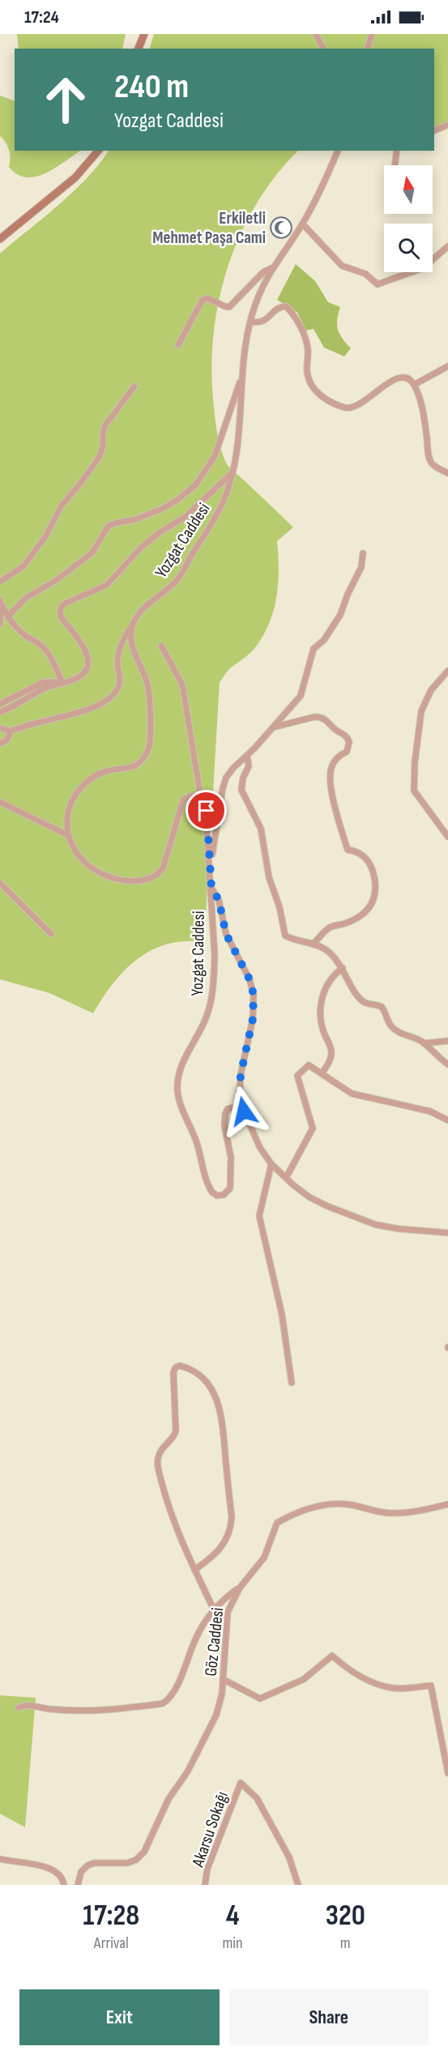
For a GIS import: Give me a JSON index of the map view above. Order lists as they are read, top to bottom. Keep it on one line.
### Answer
{"streets":{"street":["Yozgat Caddesi","Göz Caddesi","Akarsu Sokağı"]},"places":{"mosque":["Erkiletli Mehmet Paşa Cami"]},"north":"top","page":{"status":"17:24","turn":["240 m","Yozgat Caddesi"],"eta":["17:28","Arrival","4","min","320","m"],"buttons":["Exit","Share"]}}
